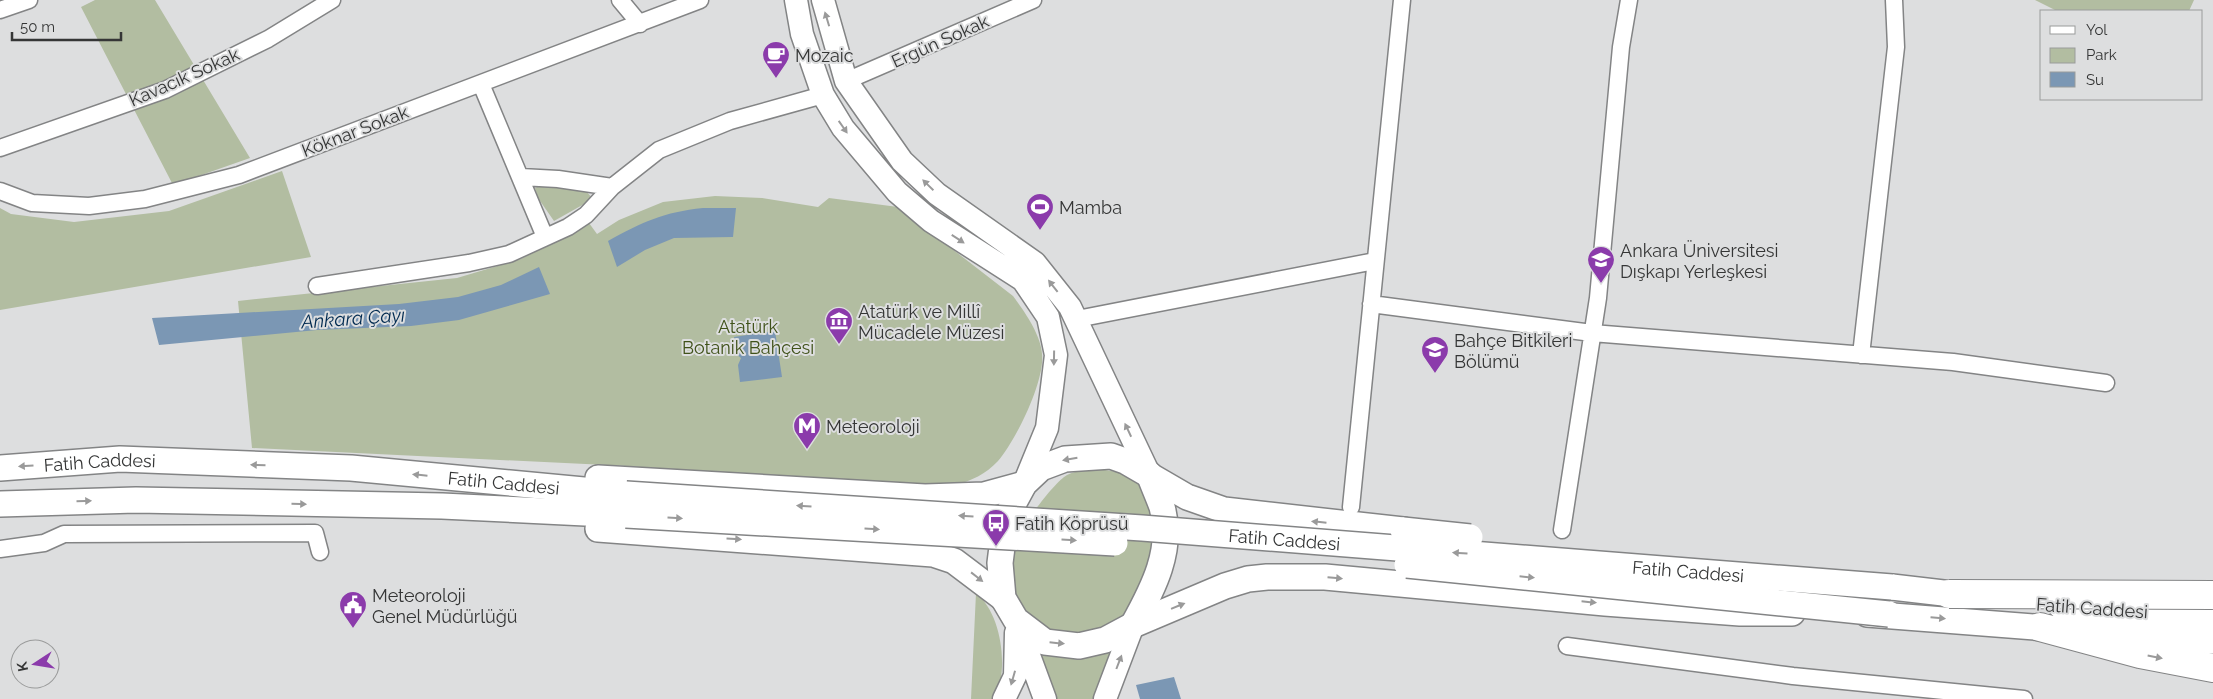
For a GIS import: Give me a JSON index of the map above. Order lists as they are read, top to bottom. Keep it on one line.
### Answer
{"streets":{"main road":["Fatih Caddesi"],"street":["Ergün Sokak","Kavacık Sokak","Köknar Sokak"]},"water":["Ankara Çayı"],"parks":["Atatürk Botanik Bahçesi"],"places":{"cafe":["Mozaic"],"sports":["Mamba"],"school or university":["Ankara Üniversitesi Dışkapı Yerleşkesi","Bahçe Bitkileri Bölümü"],"museum":["Atatürk ve Millî Mücadele Müzesi"],"metro station":["Meteoroloji"],"bus stop":["Fatih Köprüsü"],"public building":["Meteoroloji Genel Müdürlüğü"]},"legend":["Yol","Park","Su"],"scale_bar":"50 m","north":"left"}
